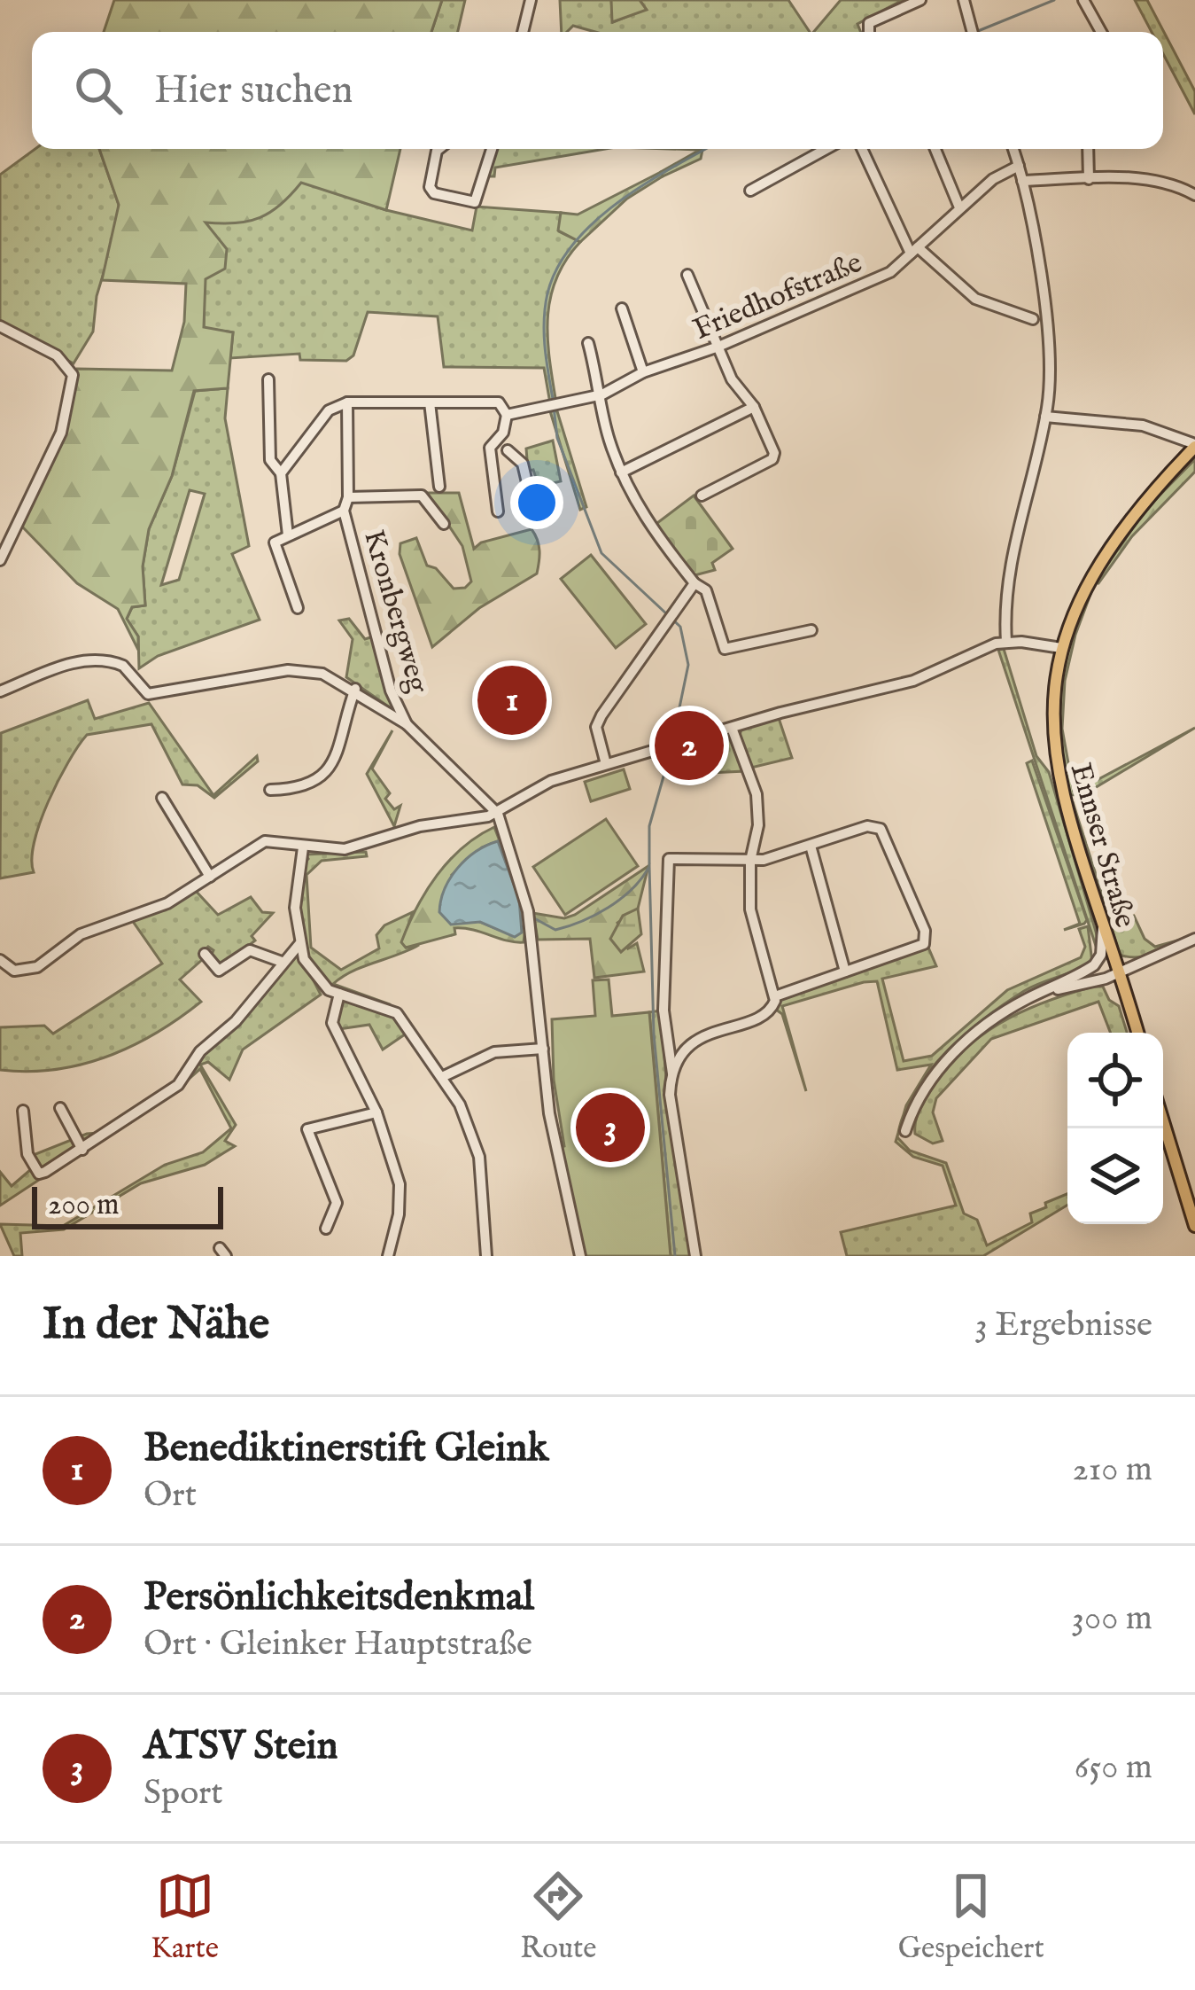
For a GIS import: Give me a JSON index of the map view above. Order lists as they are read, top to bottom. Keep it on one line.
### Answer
{"streets":{"main road":["Ennser Straße"],"street":["Friedhofstraße","Kronbergweg"]},"scale_bar":"200 m","page":{"search":"Hier suchen","pins":["1","2","3"],"scale":"200 m","heading":["In der Nähe","3 Ergebnisse"],"list":[{"mark":"1","name":"Benediktinerstift Gleink","note":"Ort","value":"210 m"},{"mark":"2","name":"Persönlichkeitsdenkmal","note":"Ort · Gleinker Hauptstraße","value":"300 m"},{"mark":"3","name":"ATSV Stein","note":"Sport","value":"650 m"}],"nav":["Karte","Route","Gespeichert"]}}
